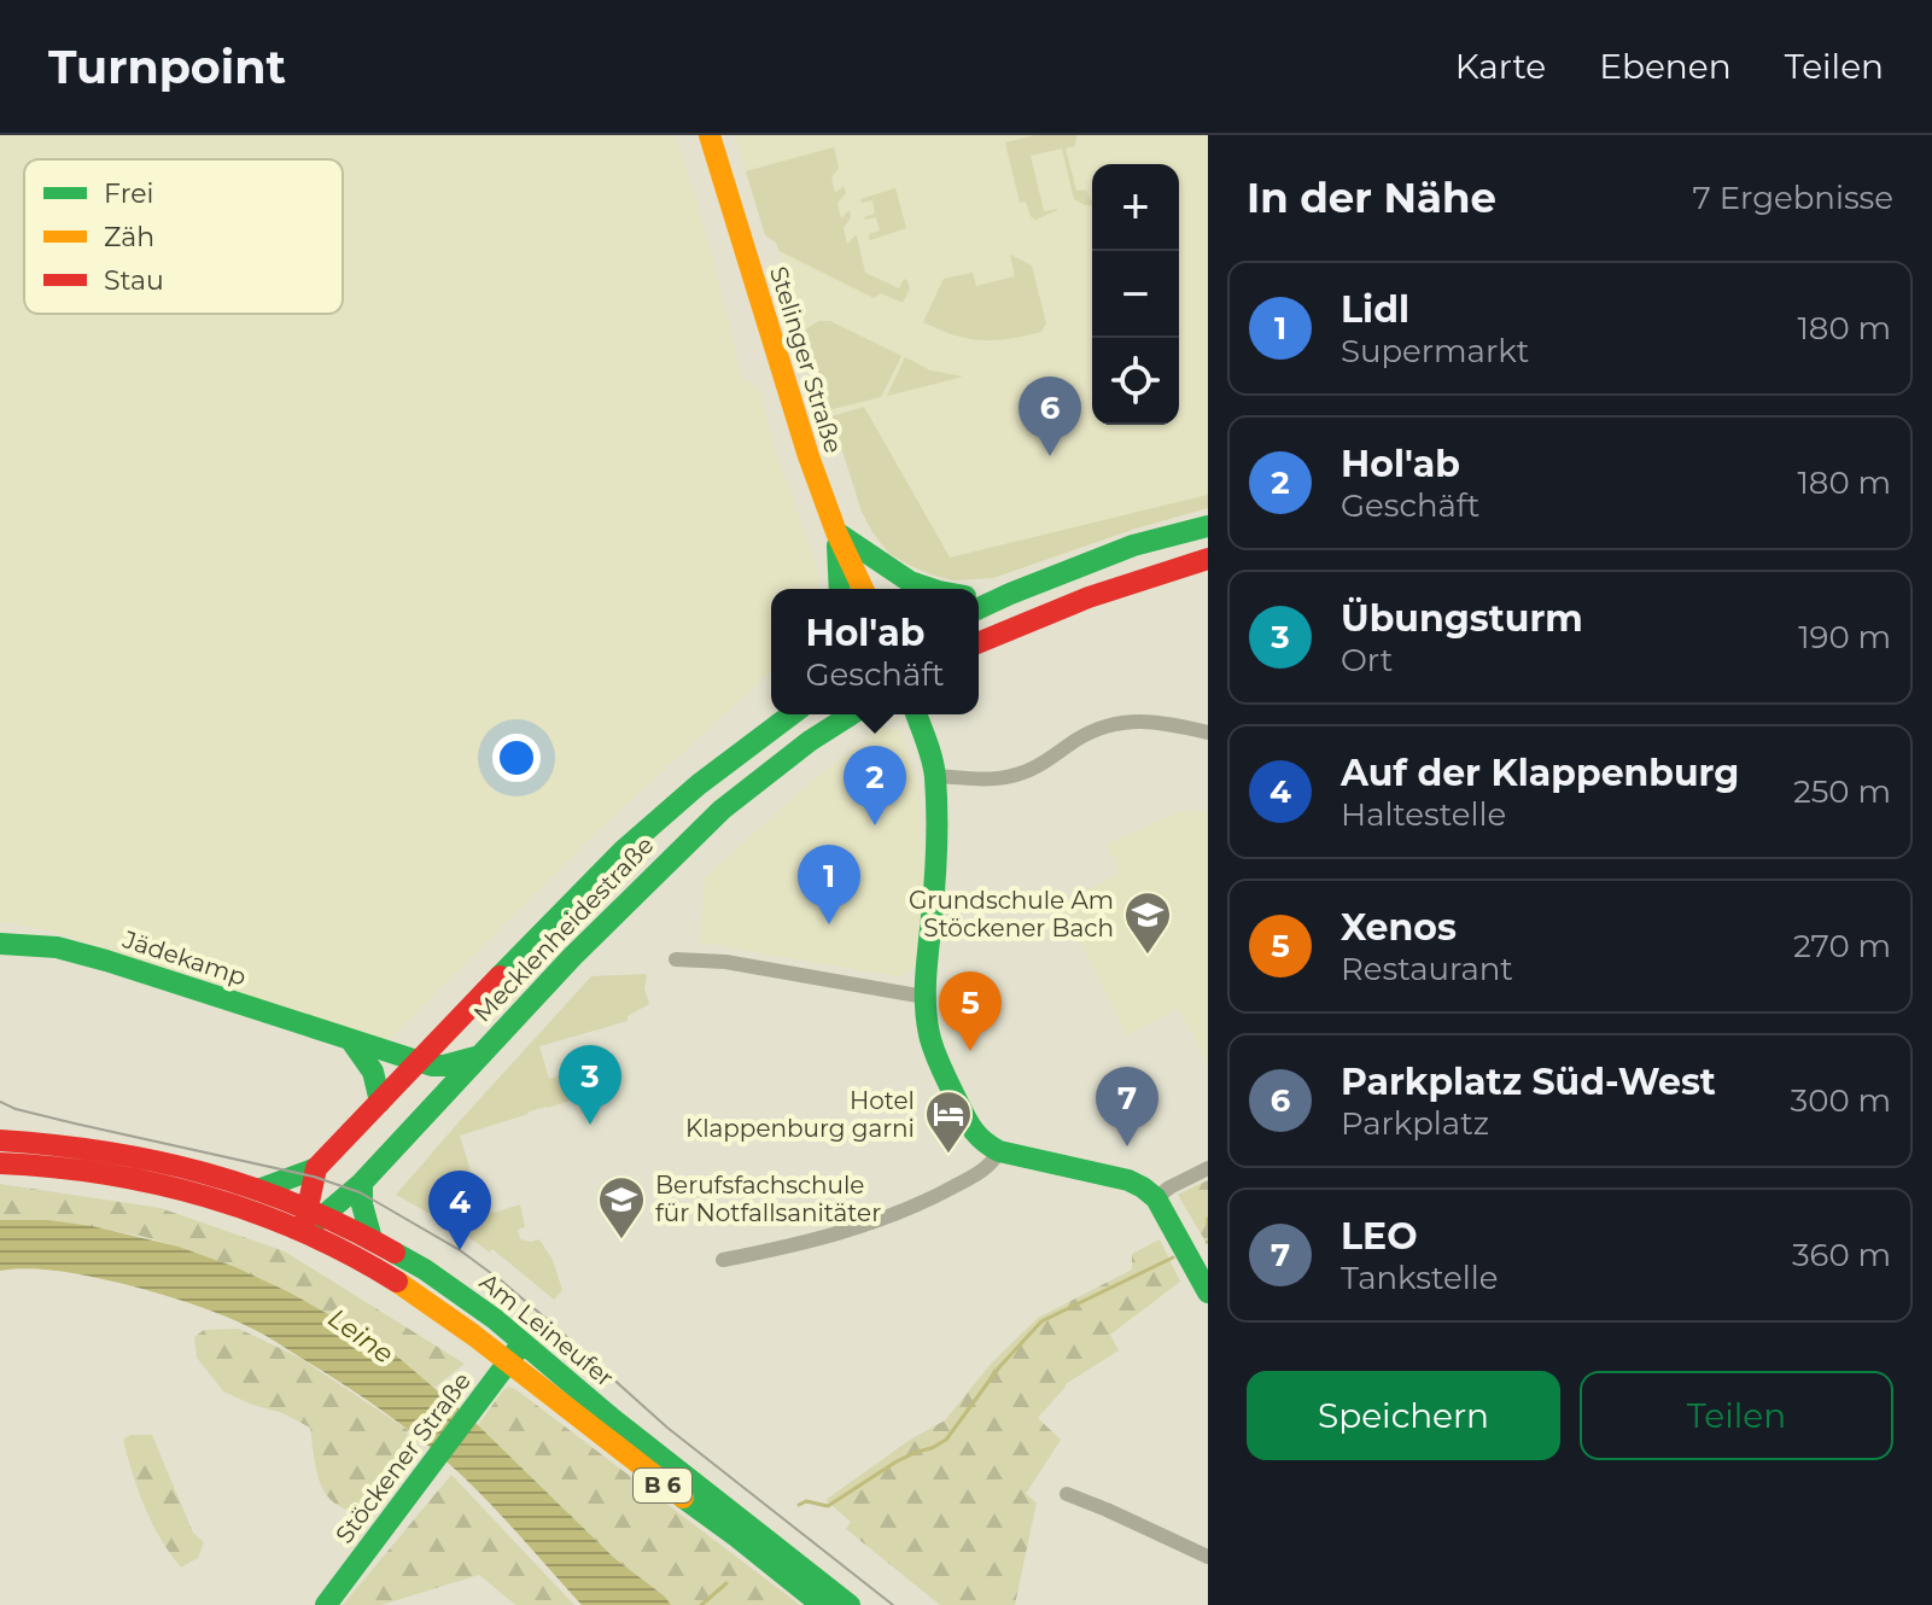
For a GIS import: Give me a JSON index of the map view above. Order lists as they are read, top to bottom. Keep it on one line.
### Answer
{"streets":{"main road":["Stelinger Straße","Mecklenheidestraße","Jädekamp","Am Leineufer","Stöckener Straße","B 6"]},"crossings":[["Mecklenheidestraße","Jädekamp"],["Mecklenheidestraße","Am Leineufer"],["Am Leineufer","Stöckener Straße"]],"water":["Leine"],"places":{"school or university":["Grundschule Am Stöckener Bach","Berufsfachschule für Notfallsanitäter"],"hotel":["Hotel Klappenburg garni"]},"legend":["Frei","Zäh","Stau"],"page":{"header":"Turnpoint","nav":["Karte","Ebenen","Teilen"],"heading":["In der Nähe","7 Ergebnisse"],"map_buttons":["+","−"],"list":[{"mark":"1","name":"Lidl","note":"Supermarkt","value":"180 m"},{"mark":"2","name":"Hol'ab","note":"Geschäft","value":"180 m"},{"mark":"3","name":"Übungsturm","note":"Ort","value":"190 m"},{"mark":"4","name":"Auf der Klappenburg","note":"Haltestelle","value":"250 m"},{"mark":"5","name":"Xenos","note":"Restaurant","value":"270 m"},{"mark":"6","name":"Parkplatz Süd-West","note":"Parkplatz","value":"300 m"},{"mark":"7","name":"LEO","note":"Tankstelle","value":"360 m"}],"pins":["6","2","1","5","3","7","4"],"popup":["Hol'ab","Geschäft"],"buttons":["Speichern","Teilen"]}}
